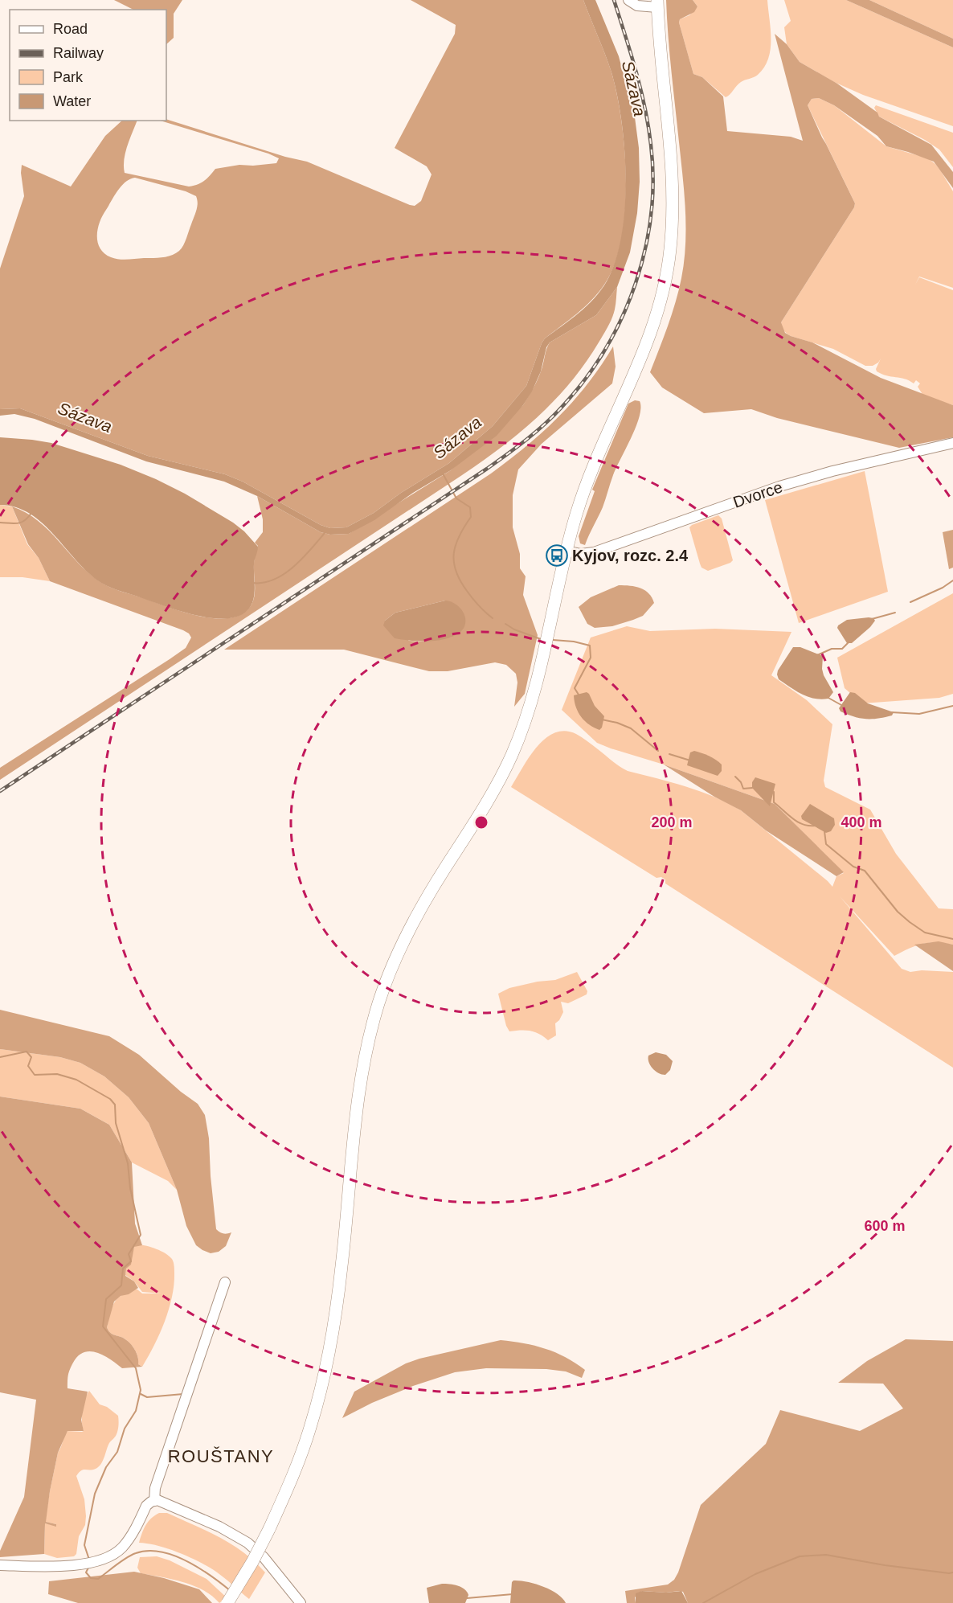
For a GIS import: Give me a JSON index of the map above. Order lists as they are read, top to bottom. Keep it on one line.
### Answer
{"streets":{"street":["Dvorce"]},"districts":["ROUŠTANY"],"water":["Sázava"],"places":{"bus stop":["Kyjov, rozc. 2.4"]},"legend":["Road","Railway","Park","Water"],"rings":["200 m","400 m","600 m"]}
